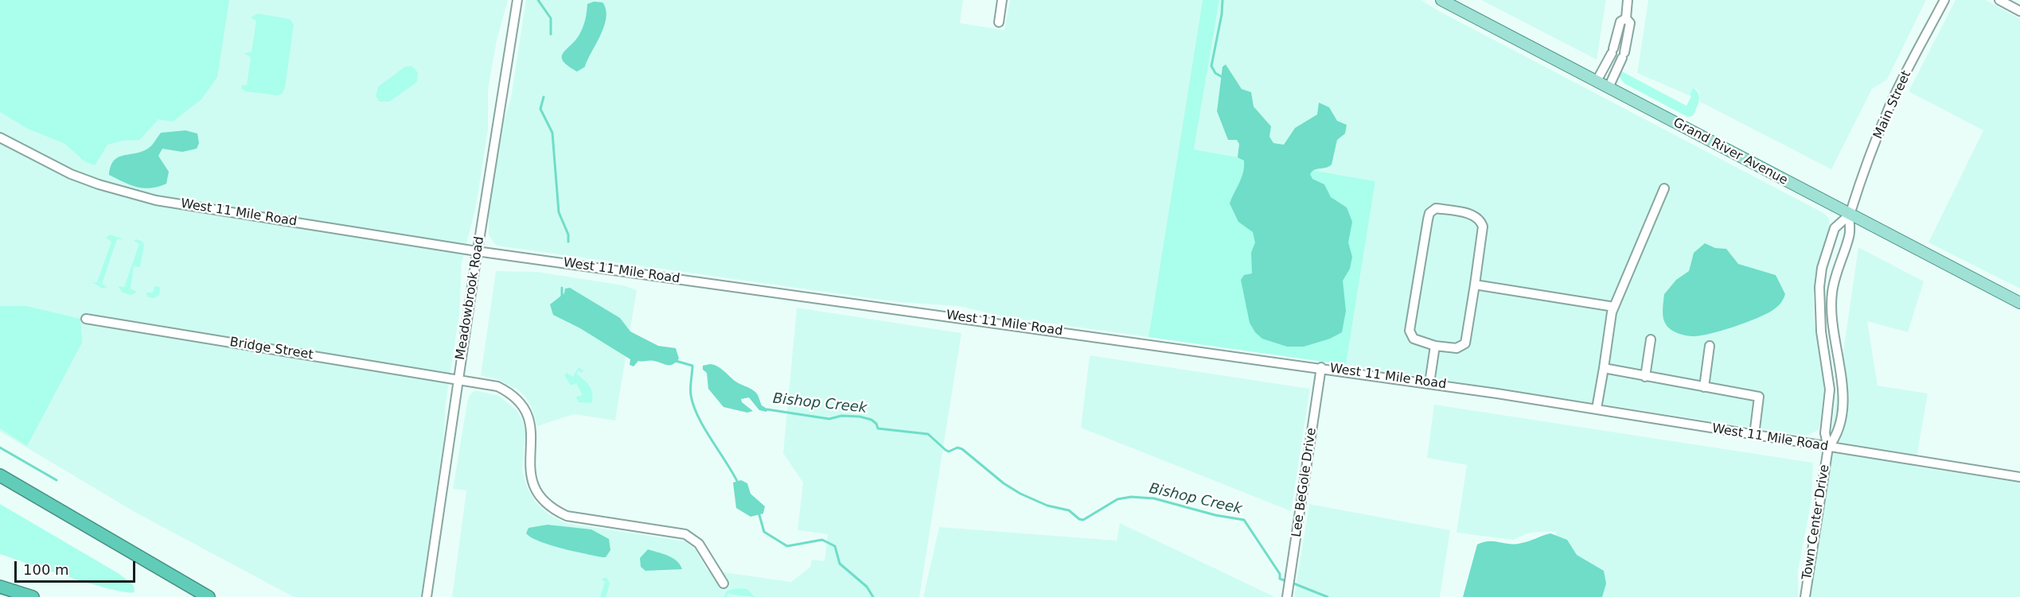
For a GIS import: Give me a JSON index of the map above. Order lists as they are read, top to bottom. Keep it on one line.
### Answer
{"streets":{"main road":["Grand River Avenue"],"street":["Main Street","West 11 Mile Road","Meadowbrook Road","Bridge Street","Lee BeGole Drive","Town Center Drive"]},"crossings":[["Main Street","Grand River Avenue"],["Main Street","Town Center Drive"],["Grand River Avenue","Town Center Drive"],["West 11 Mile Road","Meadowbrook Road"],["West 11 Mile Road","Lee BeGole Drive"],["West 11 Mile Road","Town Center Drive"],["Meadowbrook Road","Bridge Street"]],"water":["Bishop Creek"],"scale_bar":"100 m"}
